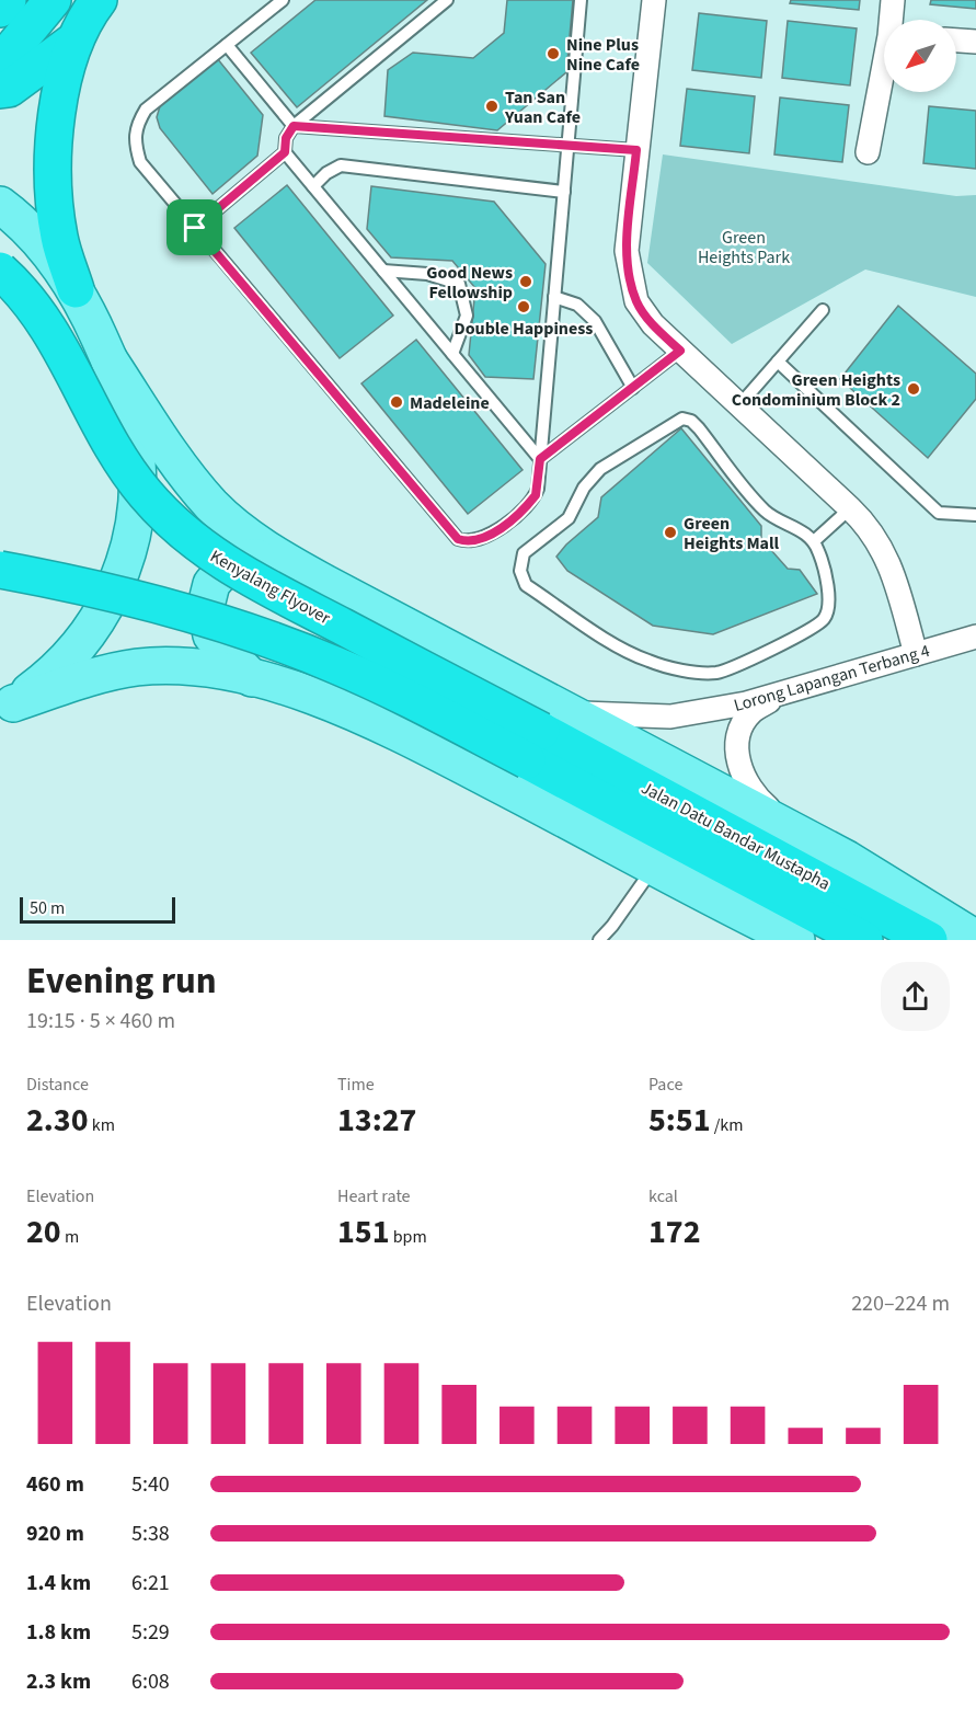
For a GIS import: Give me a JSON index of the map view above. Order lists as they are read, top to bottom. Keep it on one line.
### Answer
{"streets":{"highway":["Kenyalang Flyover","Jalan Datu Bandar Mustapha"],"street":["Lorong Lapangan Terbang 4"]},"crossings":[["Kenyalang Flyover","Lorong Lapangan Terbang 4"],["Kenyalang Flyover","Jalan Datu Bandar Mustapha"],["Lorong Lapangan Terbang 4","Jalan Datu Bandar Mustapha"]],"parks":["Green Heights Park"],"places":["Nine Plus Nine Cafe","Tan San Yuan Cafe","Good News Fellowship","Double Happiness","Green Heights Condominium Block 2","Madeleine","Green Heights Mall"],"scale_bar":"50 m","north":"bottom left","page":{"scale":"50 m","heading":["Evening run","19:15 · 5 × 460 m"],"stats":[["Distance","2.30 km"],["Time","13:27"],["Pace","5:51 /km"],["Elevation","20 m"],["Heart rate","151 bpm"],["kcal","172"]],"chart":["Elevation","220–224 m"],"list":[{"name":"460 m","note":"5:40"},{"name":"920 m","note":"5:38"},{"name":"1.4 km","note":"6:21"},{"name":"1.8 km","note":"5:29"},{"name":"2.3 km","note":"6:08"}]}}
